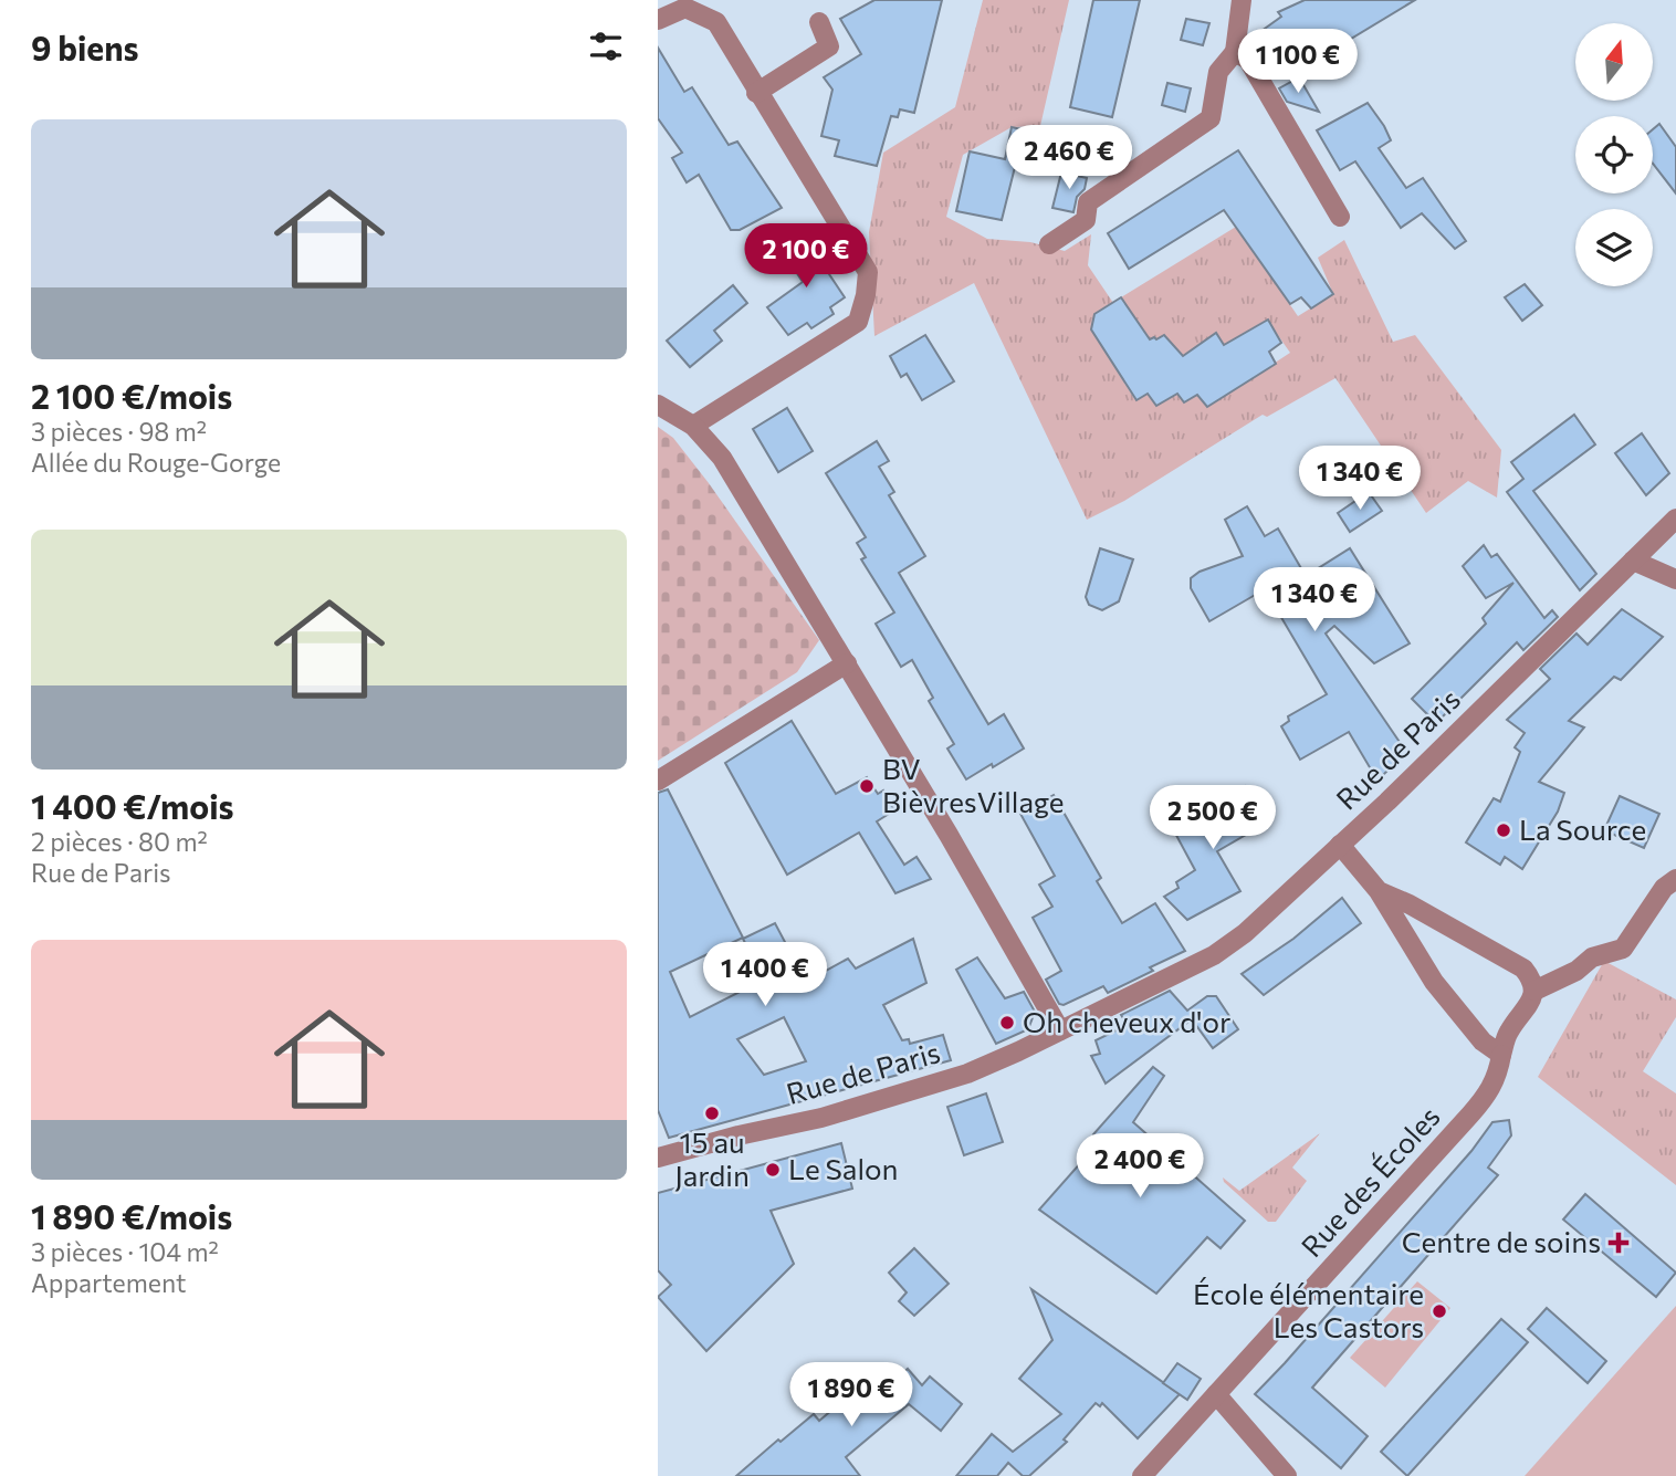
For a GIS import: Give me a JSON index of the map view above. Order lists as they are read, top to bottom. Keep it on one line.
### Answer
{"streets":{"street":["Rue de Paris","Rue des Écoles"]},"places":{"other":["BV BièvresVillage","La Source","Oh cheveux d'or","15 au Jardin","Le Salon","École élémentaire Les Castors"],"health":["Centre de soins"]},"north":"top","page":{"heading":"9 biens","price":["1 100 €","2 460 €","2 100 €","1 340 €","1 340 €","2 500 €","1 400 €","2 400 €","1 890 €"],"list":[{"name":"2 100 €/mois","note":"3 pièces · 98 m² · Allée du Rouge-Gorge"},{"name":"1 400 €/mois","note":"2 pièces · 80 m² · Rue de Paris"},{"name":"1 890 €/mois","note":"3 pièces · 104 m² · Appartement"}]}}
